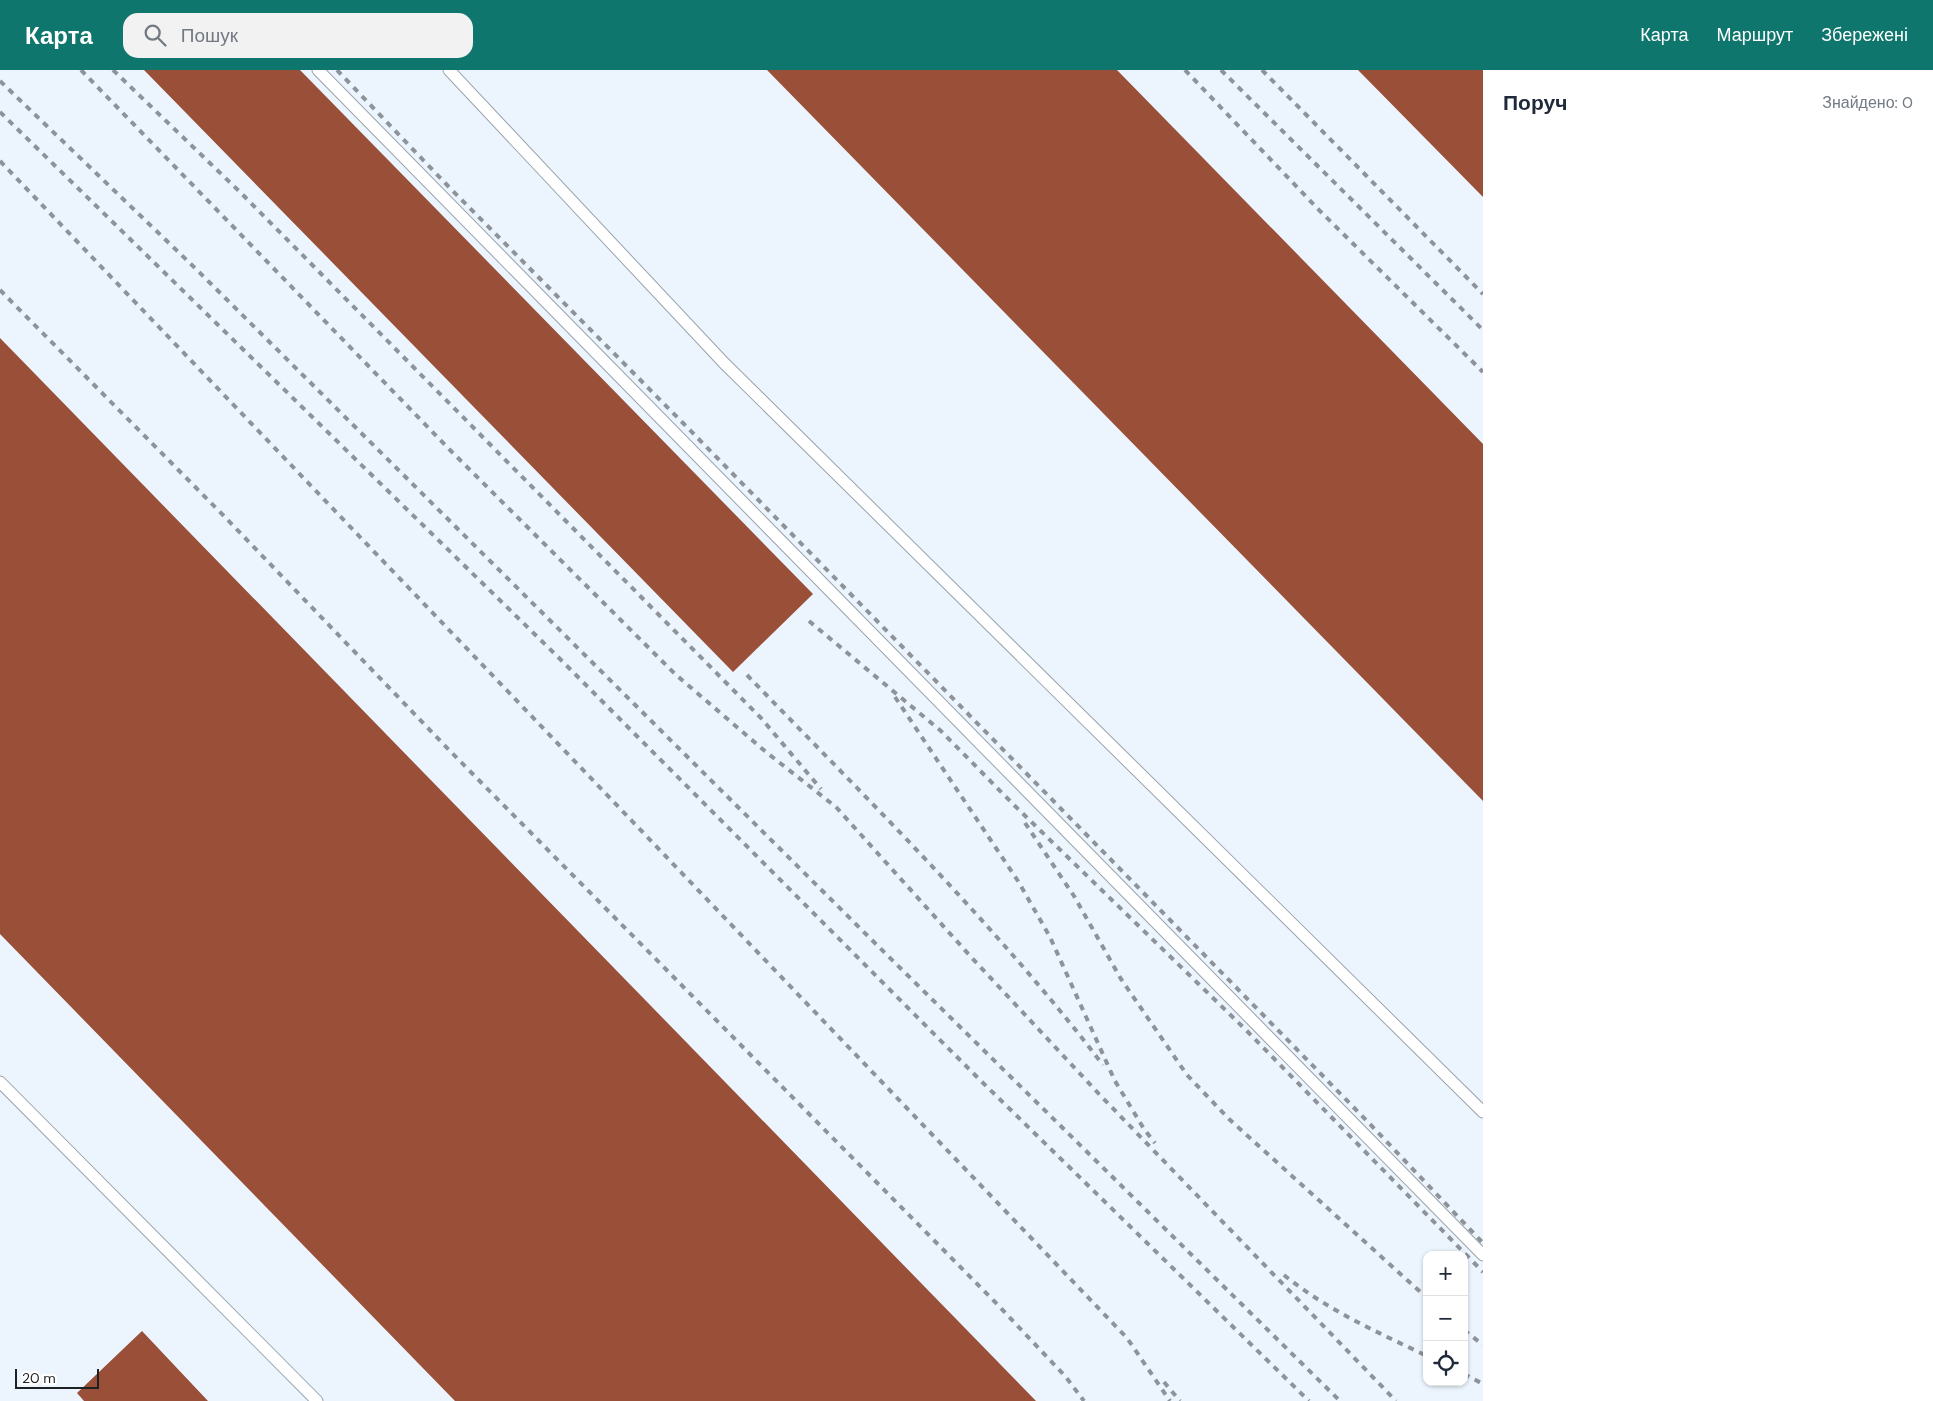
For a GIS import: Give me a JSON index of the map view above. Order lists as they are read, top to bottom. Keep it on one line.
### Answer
{"scale_bar":"20 m","page":{"header":"Карта","search":"Пошук","nav":["Карта","Маршрут","Збережені"],"heading":["Поруч","Знайдено: 0"],"map_buttons":["+","−"],"scale":"20 m"}}
